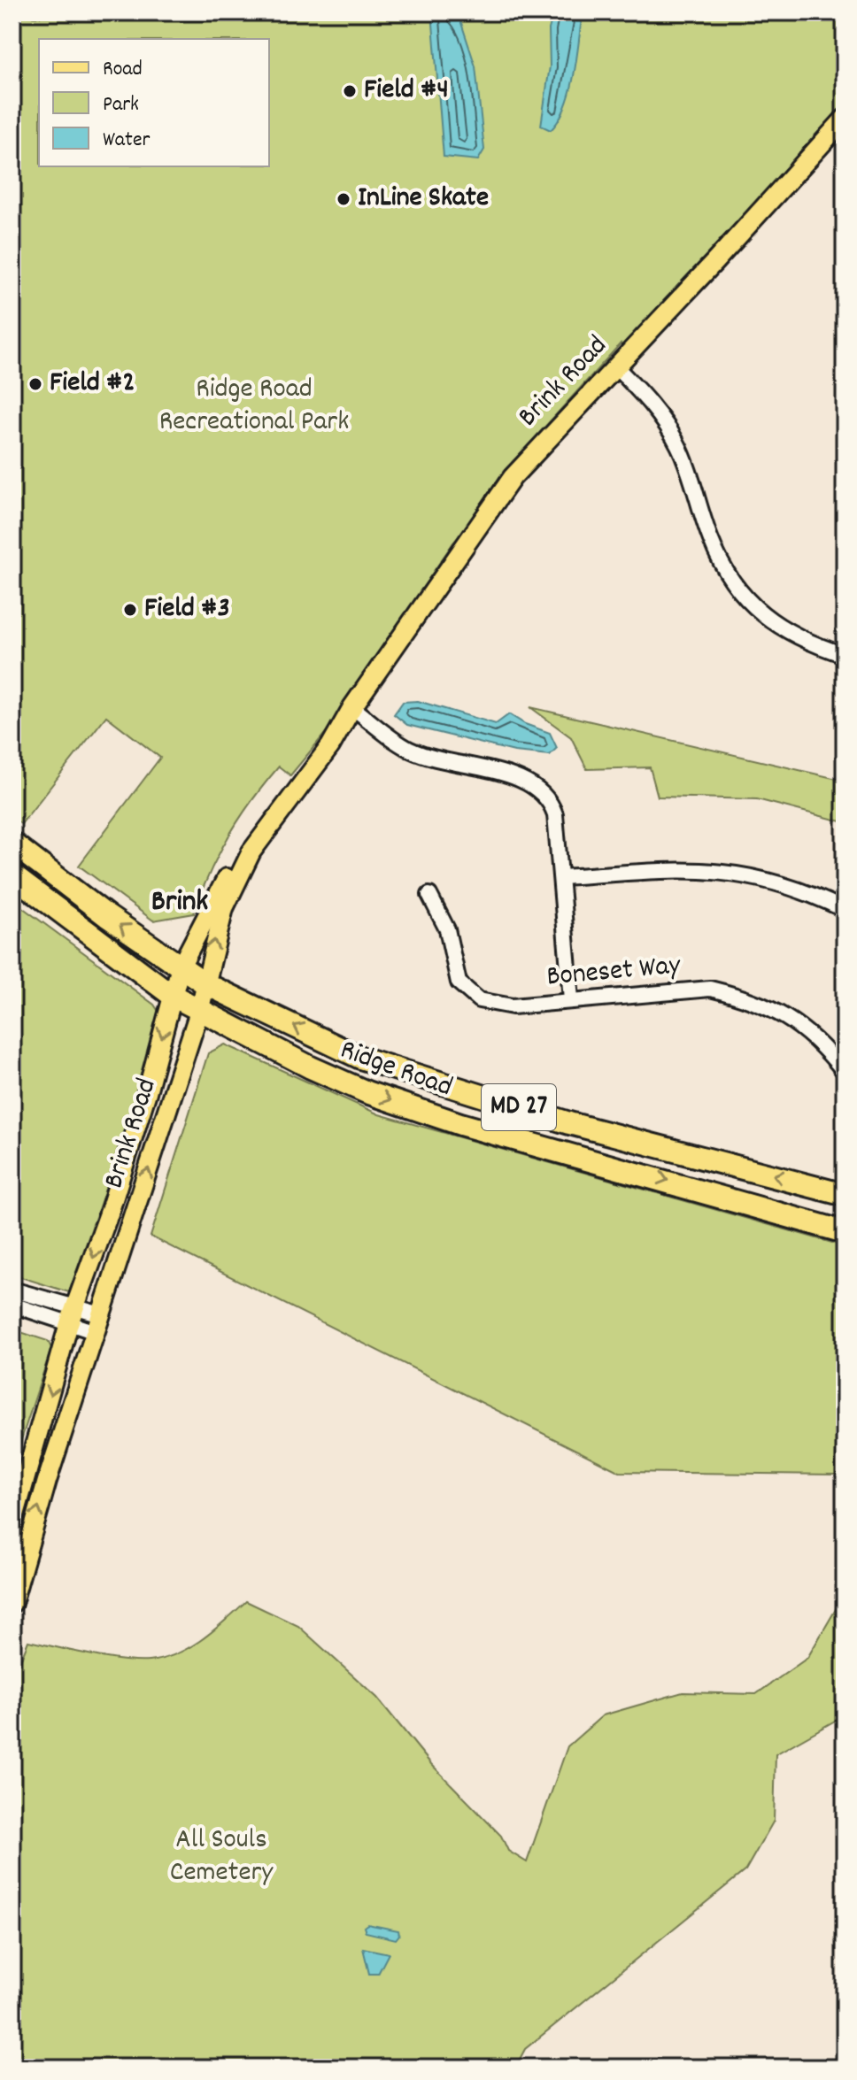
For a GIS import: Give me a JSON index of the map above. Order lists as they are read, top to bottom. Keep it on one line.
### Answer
{"streets":{"highway":["Ridge Road","MD 27"],"main road":["Brink Road"],"street":["Boneset Way"]},"crossings":[["Brink Road","Ridge Road"]],"districts":["Brink"],"parks":["Ridge Road Recreational Park","All Souls Cemetery"],"places":["Field #4","InLine Skate","Field #2","Field #3"],"legend":["Road","Park","Water"]}
